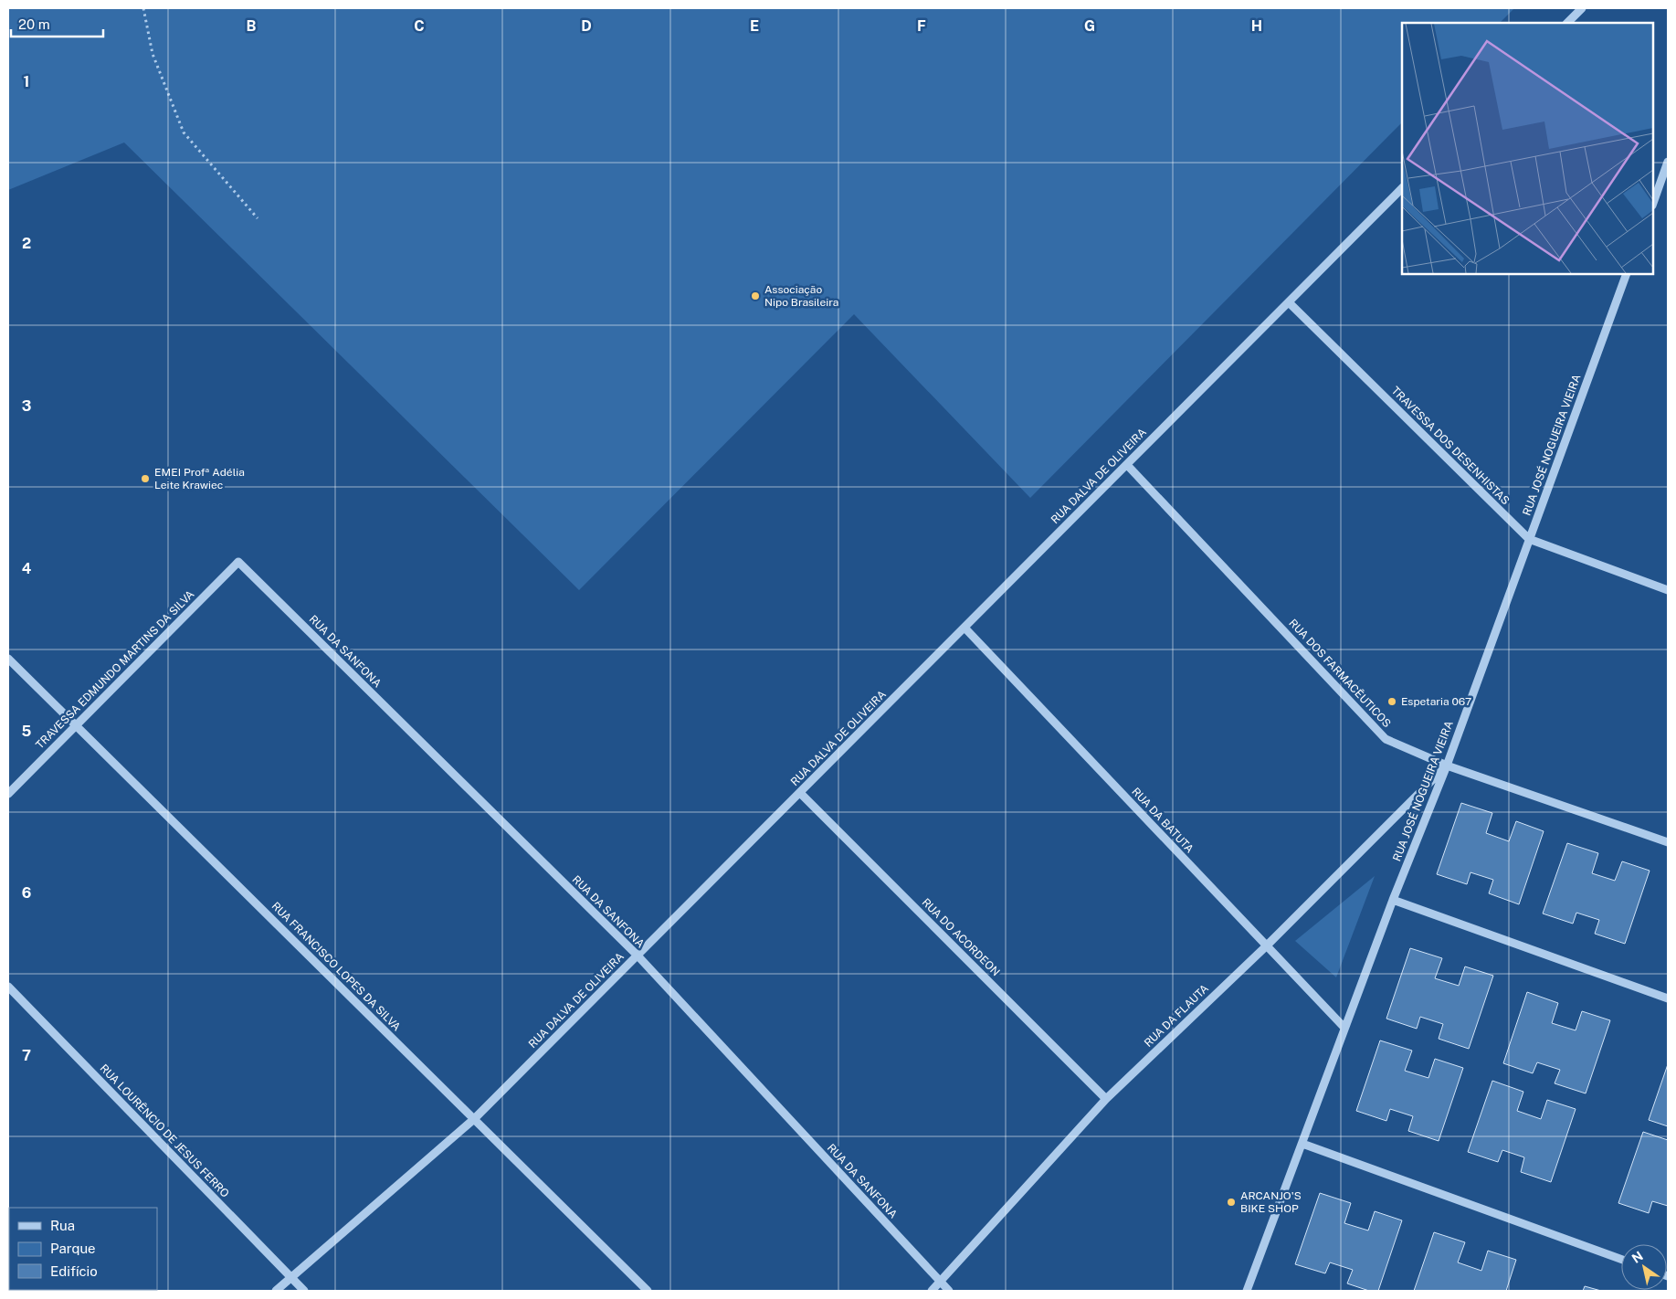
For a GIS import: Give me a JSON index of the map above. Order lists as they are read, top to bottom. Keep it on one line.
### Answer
{"streets":{"street":["RUA JOSÉ NOGUEIRA VIEIRA","TRAVESSA DOS DESENHISTAS","RUA DALVA DE OLIVEIRA","RUA DA SANFONA","TRAVESSA EDMUNDO MARTINS DA SILVA","RUA DOS FARMACÊUTICOS","RUA DA BATUTA","RUA DO ACORDEON","RUA FRANCISCO LOPES DA SILVA","RUA DA FLAUTA","RUA LOURÊNCIO DE JESUS FERRO"]},"crossings":[["RUA JOSÉ NOGUEIRA VIEIRA","TRAVESSA DOS DESENHISTAS"],["RUA JOSÉ NOGUEIRA VIEIRA","RUA DOS FARMACÊUTICOS"],["RUA JOSÉ NOGUEIRA VIEIRA","RUA DA BATUTA"],["RUA JOSÉ NOGUEIRA VIEIRA","RUA DA FLAUTA"],["TRAVESSA DOS DESENHISTAS","RUA DALVA DE OLIVEIRA"],["RUA DALVA DE OLIVEIRA","RUA DA SANFONA"],["RUA DALVA DE OLIVEIRA","RUA DOS FARMACÊUTICOS"],["RUA DALVA DE OLIVEIRA","RUA DA BATUTA"],["RUA DALVA DE OLIVEIRA","RUA DO ACORDEON"],["RUA DALVA DE OLIVEIRA","RUA FRANCISCO LOPES DA SILVA"],["RUA DALVA DE OLIVEIRA","RUA LOURÊNCIO DE JESUS FERRO"],["RUA DA SANFONA","TRAVESSA EDMUNDO MARTINS DA SILVA"],["RUA DA SANFONA","RUA DA FLAUTA"],["TRAVESSA EDMUNDO MARTINS DA SILVA","RUA FRANCISCO LOPES DA SILVA"],["RUA DOS FARMACÊUTICOS","RUA DA FLAUTA"],["RUA DA BATUTA","RUA DA FLAUTA"],["RUA DO ACORDEON","RUA DA FLAUTA"]],"places":["Associação Nipo Brasileira","EMEI Profª Adélia Leite Krawiec","Espetaria 067","ARCANJO'S BIKE SHOP"],"legend":["Rua","Parque","Edifício"],"scale_bar":"20 m","north":"top left","grid":{"columns":["B","C","D","E","F","G","H"],"rows":["1","2","3","4","5","6","7"]}}
